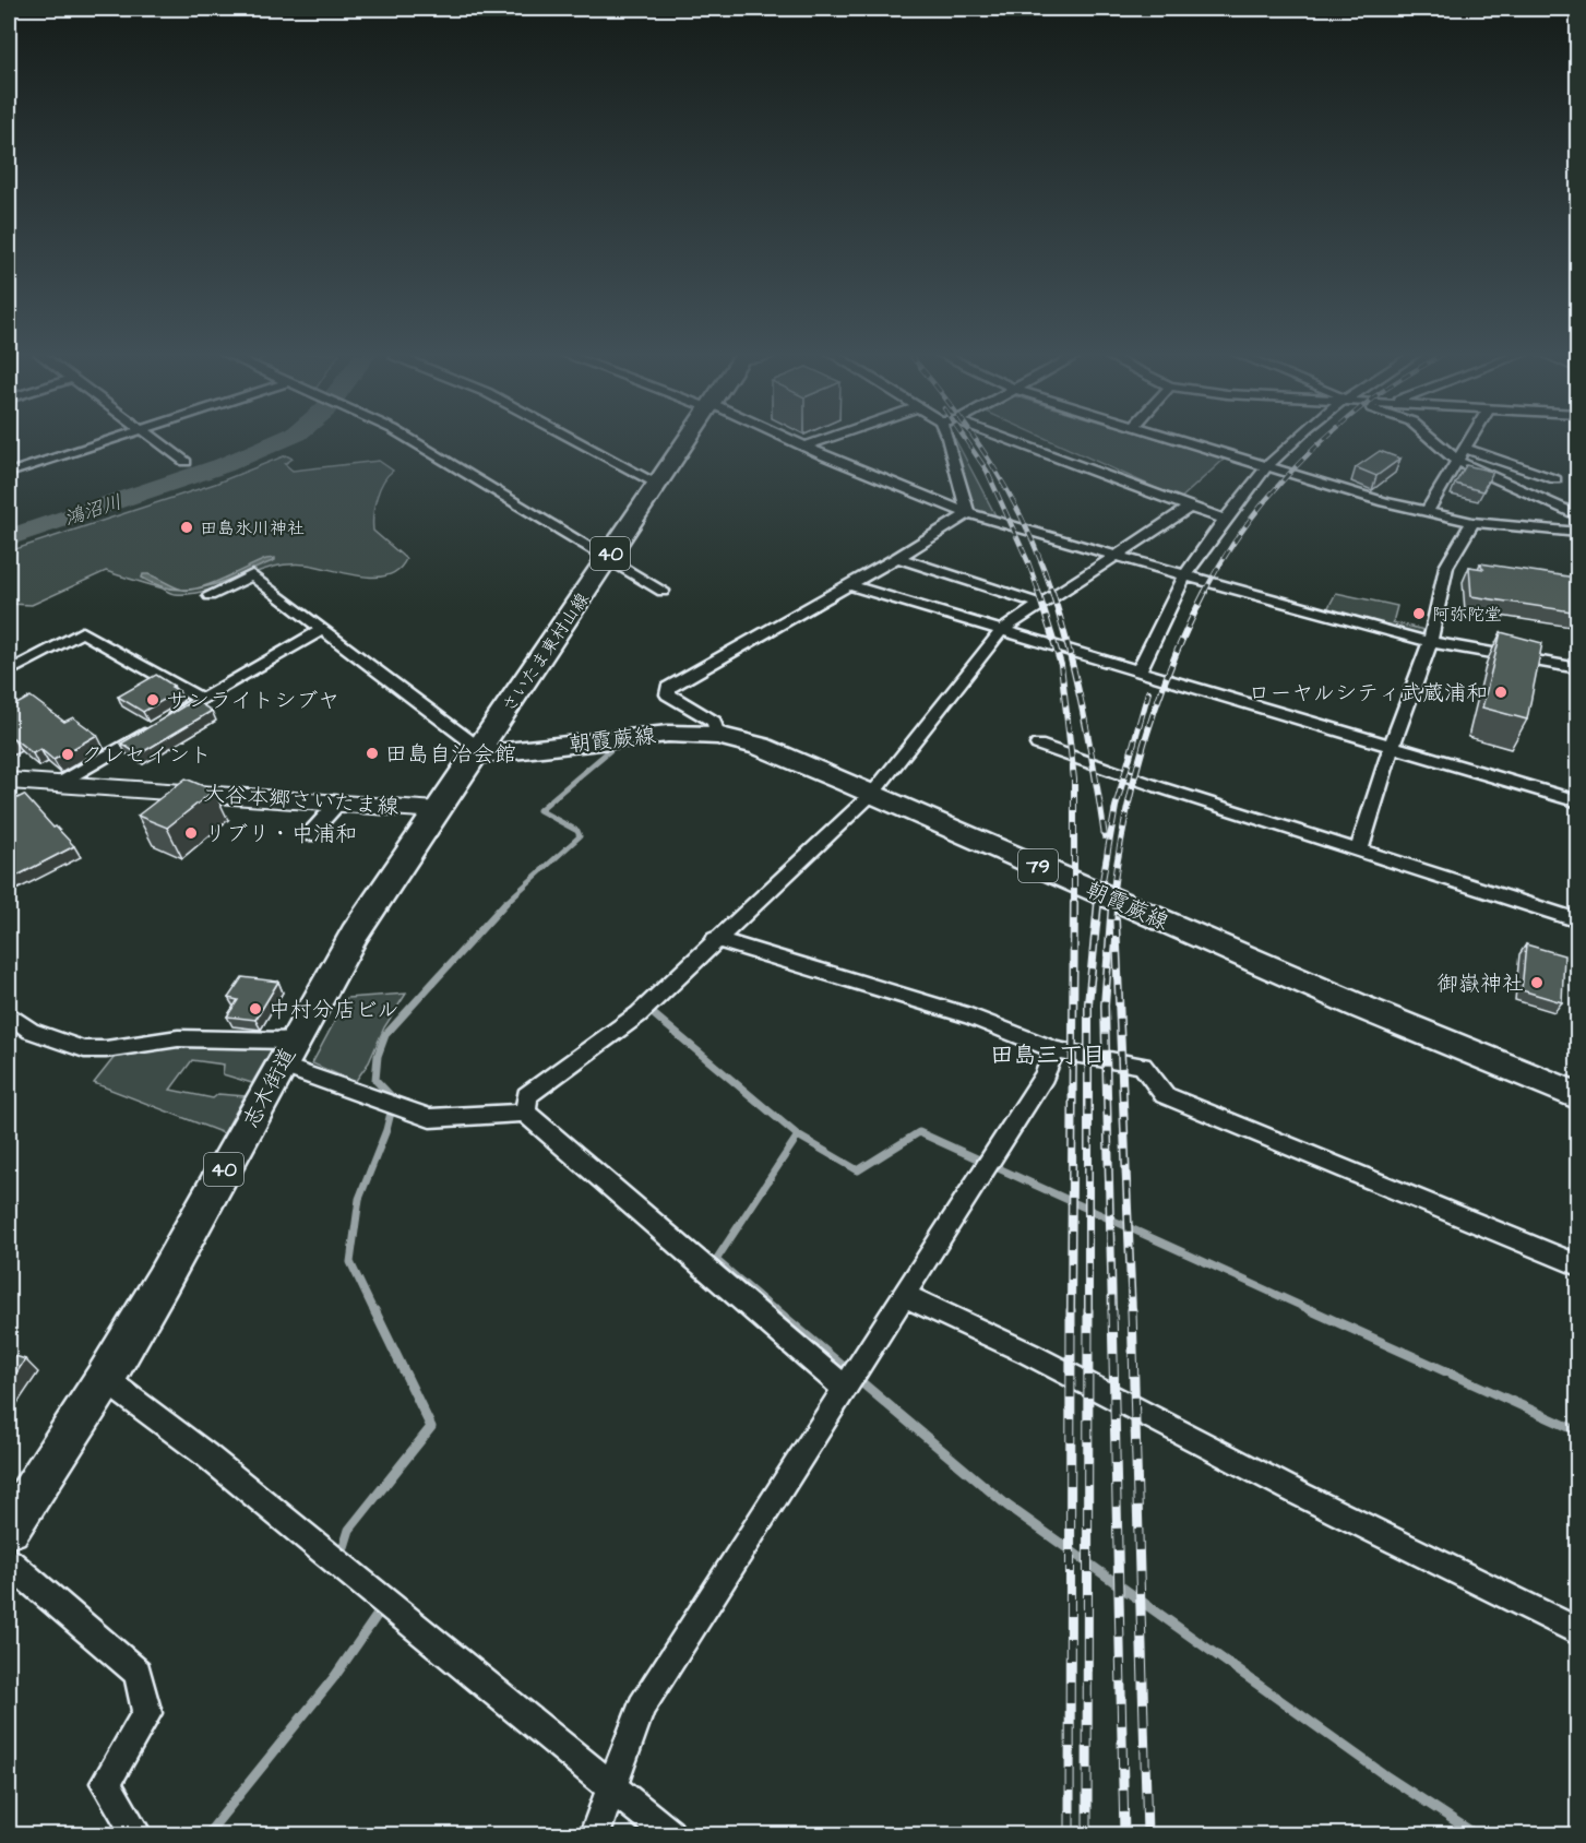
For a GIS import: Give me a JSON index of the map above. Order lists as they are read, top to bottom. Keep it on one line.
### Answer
{"streets":{"main road":["40","さいたま東村山線","朝霞蕨線","大谷本郷さいたま線","79","志木街道"]},"crossings":[["さいたま東村山線","朝霞蕨線"],["さいたま東村山線","志木街道"],["朝霞蕨線","志木街道"],["大谷本郷さいたま線","志木街道"]],"districts":["田島三丁目"],"water":["鴻沼川"],"places":["田島氷川神社","阿弥陀堂","ローヤルシティ武蔵浦和","サンライトシブヤ","田島自治会館","クレセイント","リブリ・中浦和","御嶽神社","中村分店ビル"]}
